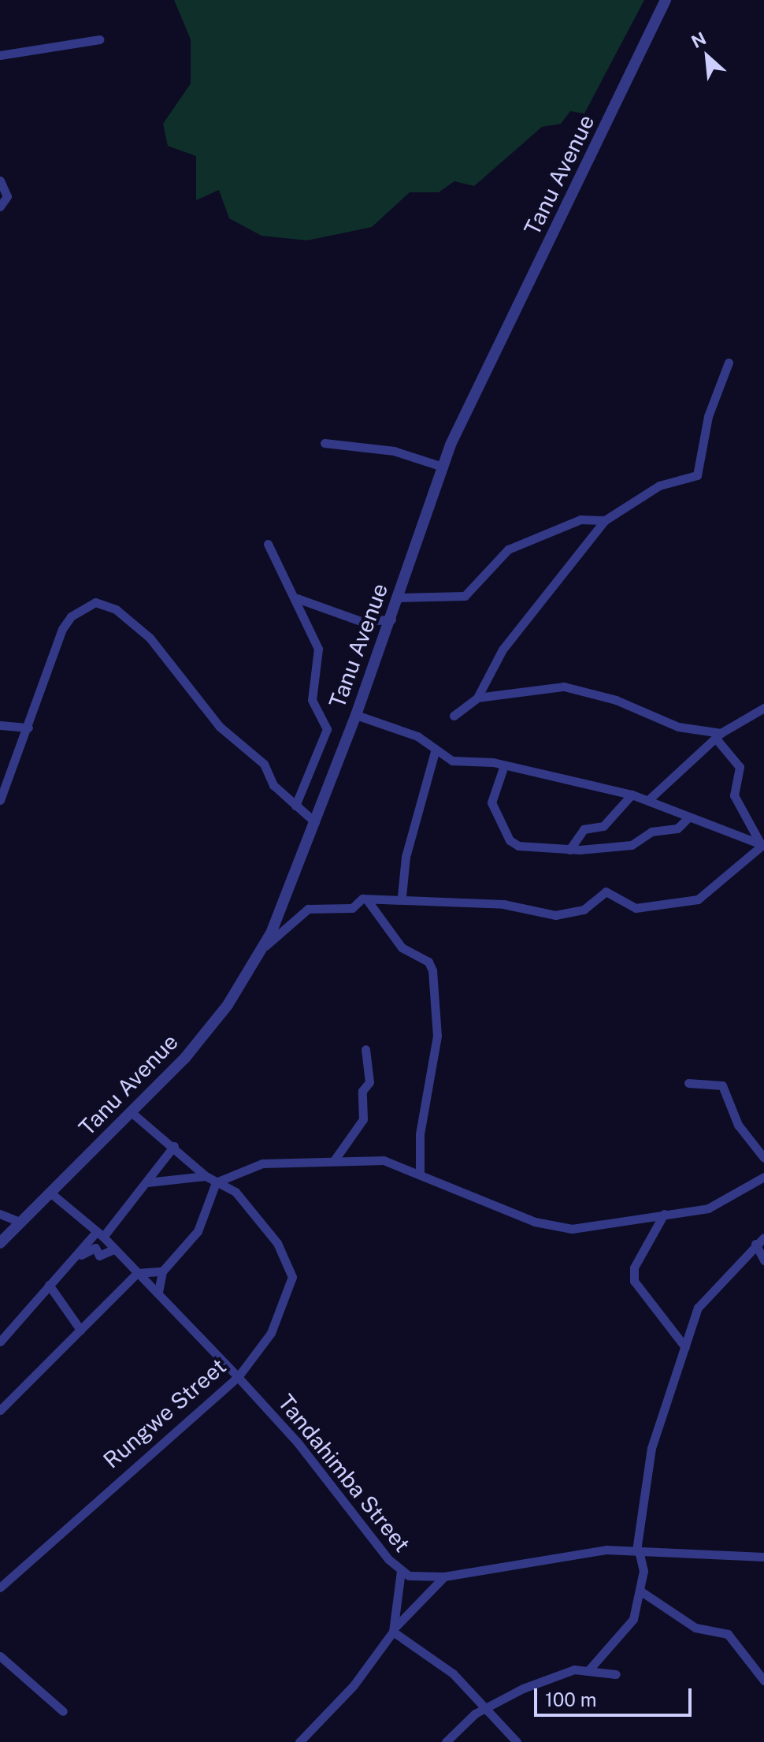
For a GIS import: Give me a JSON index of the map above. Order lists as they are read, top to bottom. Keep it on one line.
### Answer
{"streets":{"street":["Tanu Avenue","Rungwe Street","Tandahimba Street"]},"crossings":[["Tanu Avenue","Rungwe Street"],["Tanu Avenue","Tandahimba Street"],["Rungwe Street","Tandahimba Street"]],"scale_bar":"100 m","north":"top left"}
